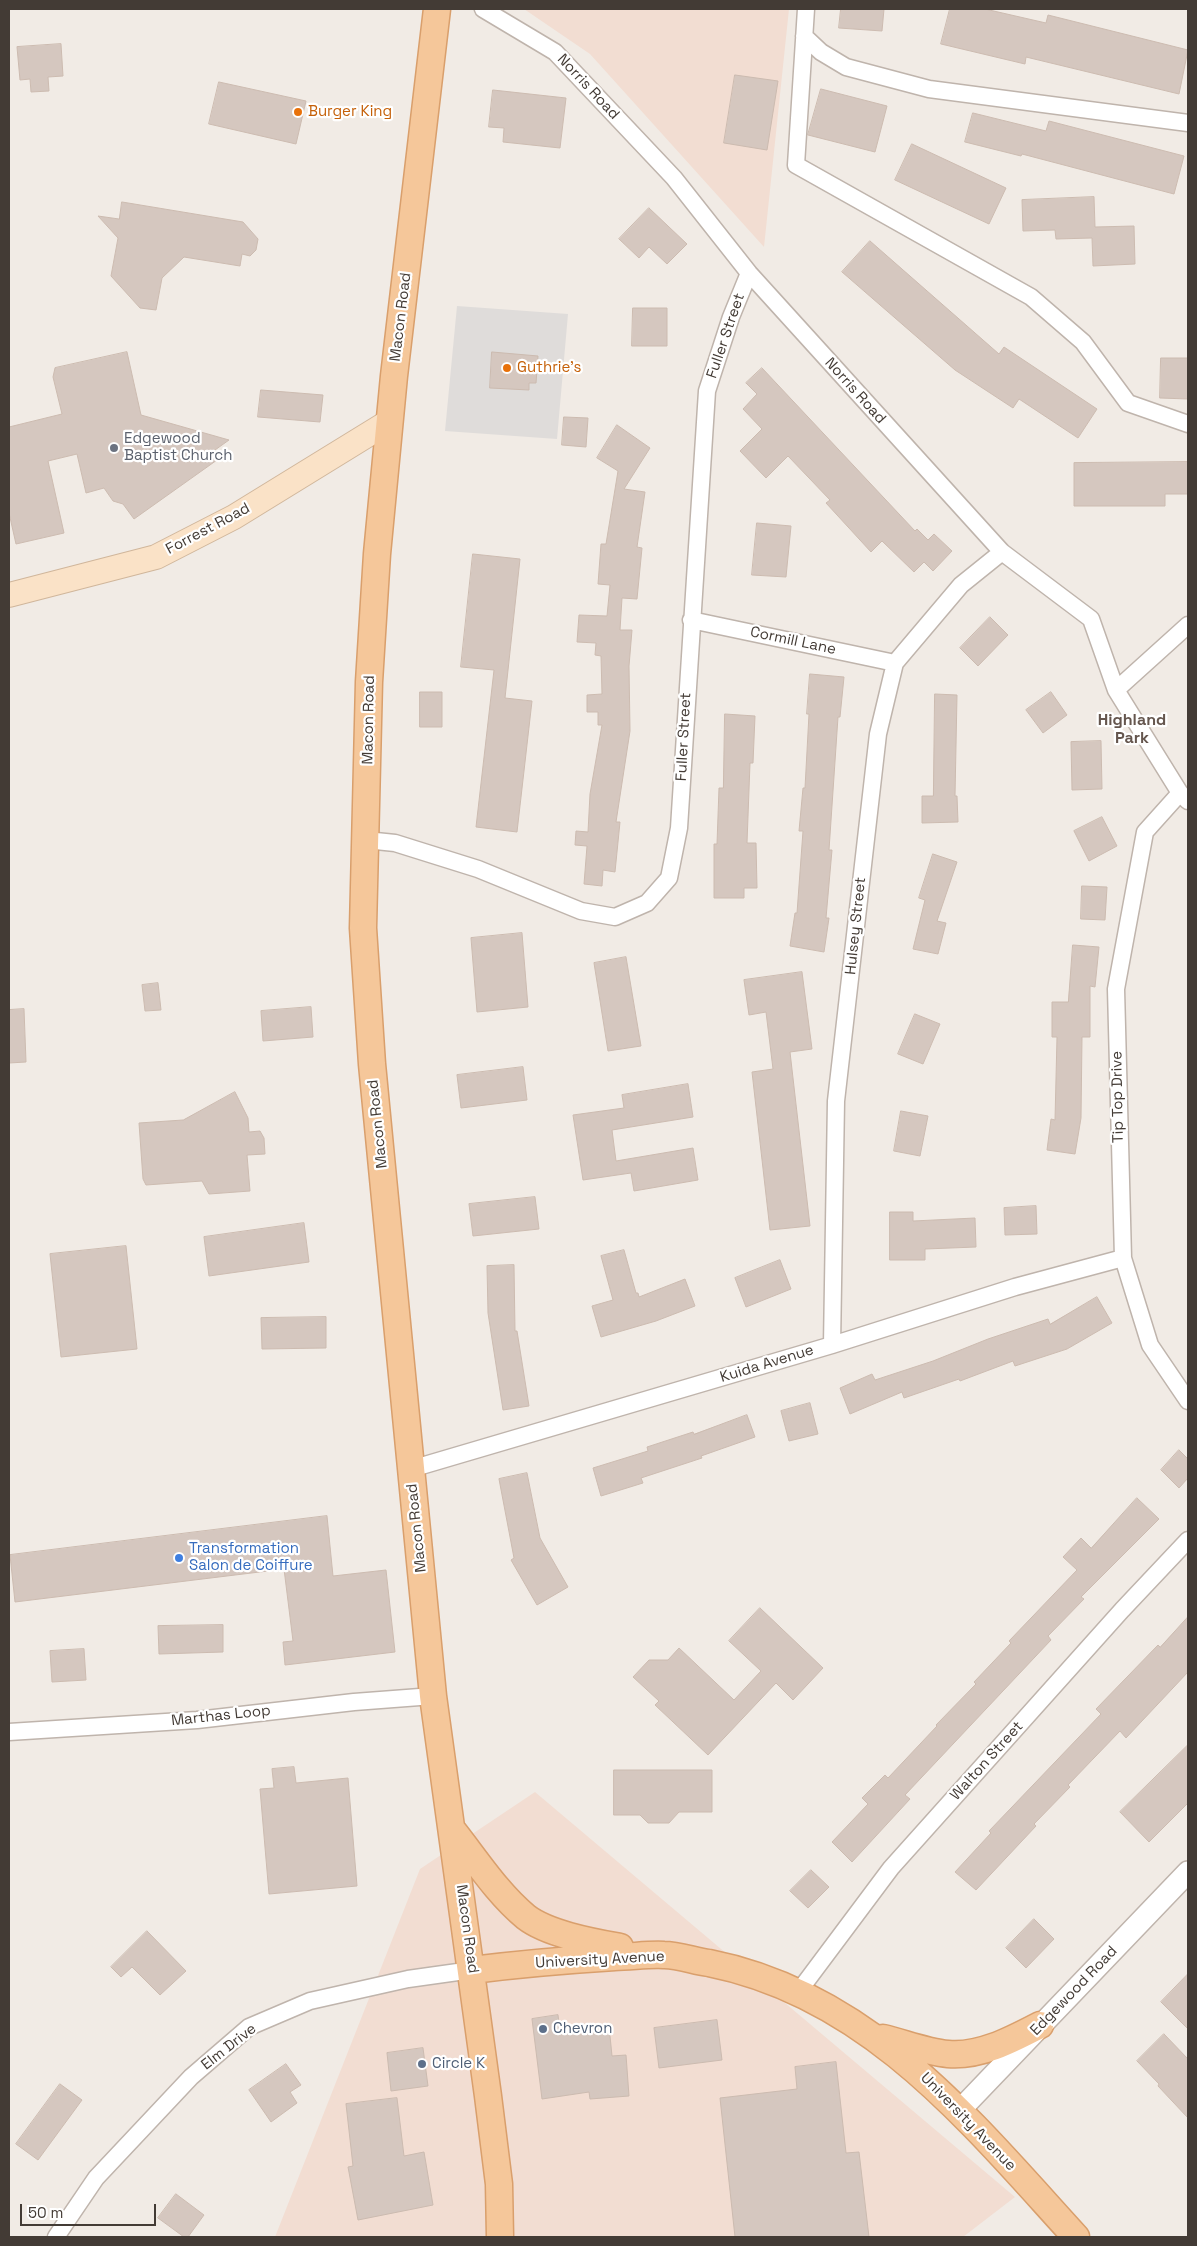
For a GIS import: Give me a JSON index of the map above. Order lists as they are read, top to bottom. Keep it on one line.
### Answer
{"streets":{"main road":["Macon Road","Forrest Road","University Avenue"],"street":["Norris Road","Fuller Street","Cormill Lane","Hulsey Street","Tip Top Drive","Kuida Avenue","Marthas Loop","Walton Street","Edgewood Road","Elm Drive"]},"crossings":[["Norris Road","Fuller Street"],["Norris Road","Hulsey Street"],["Norris Road","Tip Top Drive"],["Macon Road","Fuller Street"],["Macon Road","Forrest Road"],["Macon Road","Kuida Avenue"],["Macon Road","Marthas Loop"],["Macon Road","University Avenue"],["Macon Road","Elm Drive"],["Fuller Street","Cormill Lane"],["Cormill Lane","Hulsey Street"],["Hulsey Street","Kuida Avenue"],["Tip Top Drive","Kuida Avenue"],["Walton Street","University Avenue"],["University Avenue","Edgewood Road"],["University Avenue","Elm Drive"]],"districts":["Highland Park"],"places":["Burger King","Guthrie's","Edgewood Baptist Church","Transformation Salon de Coiffure","Chevron","Circle K"],"scale_bar":"50 m"}
